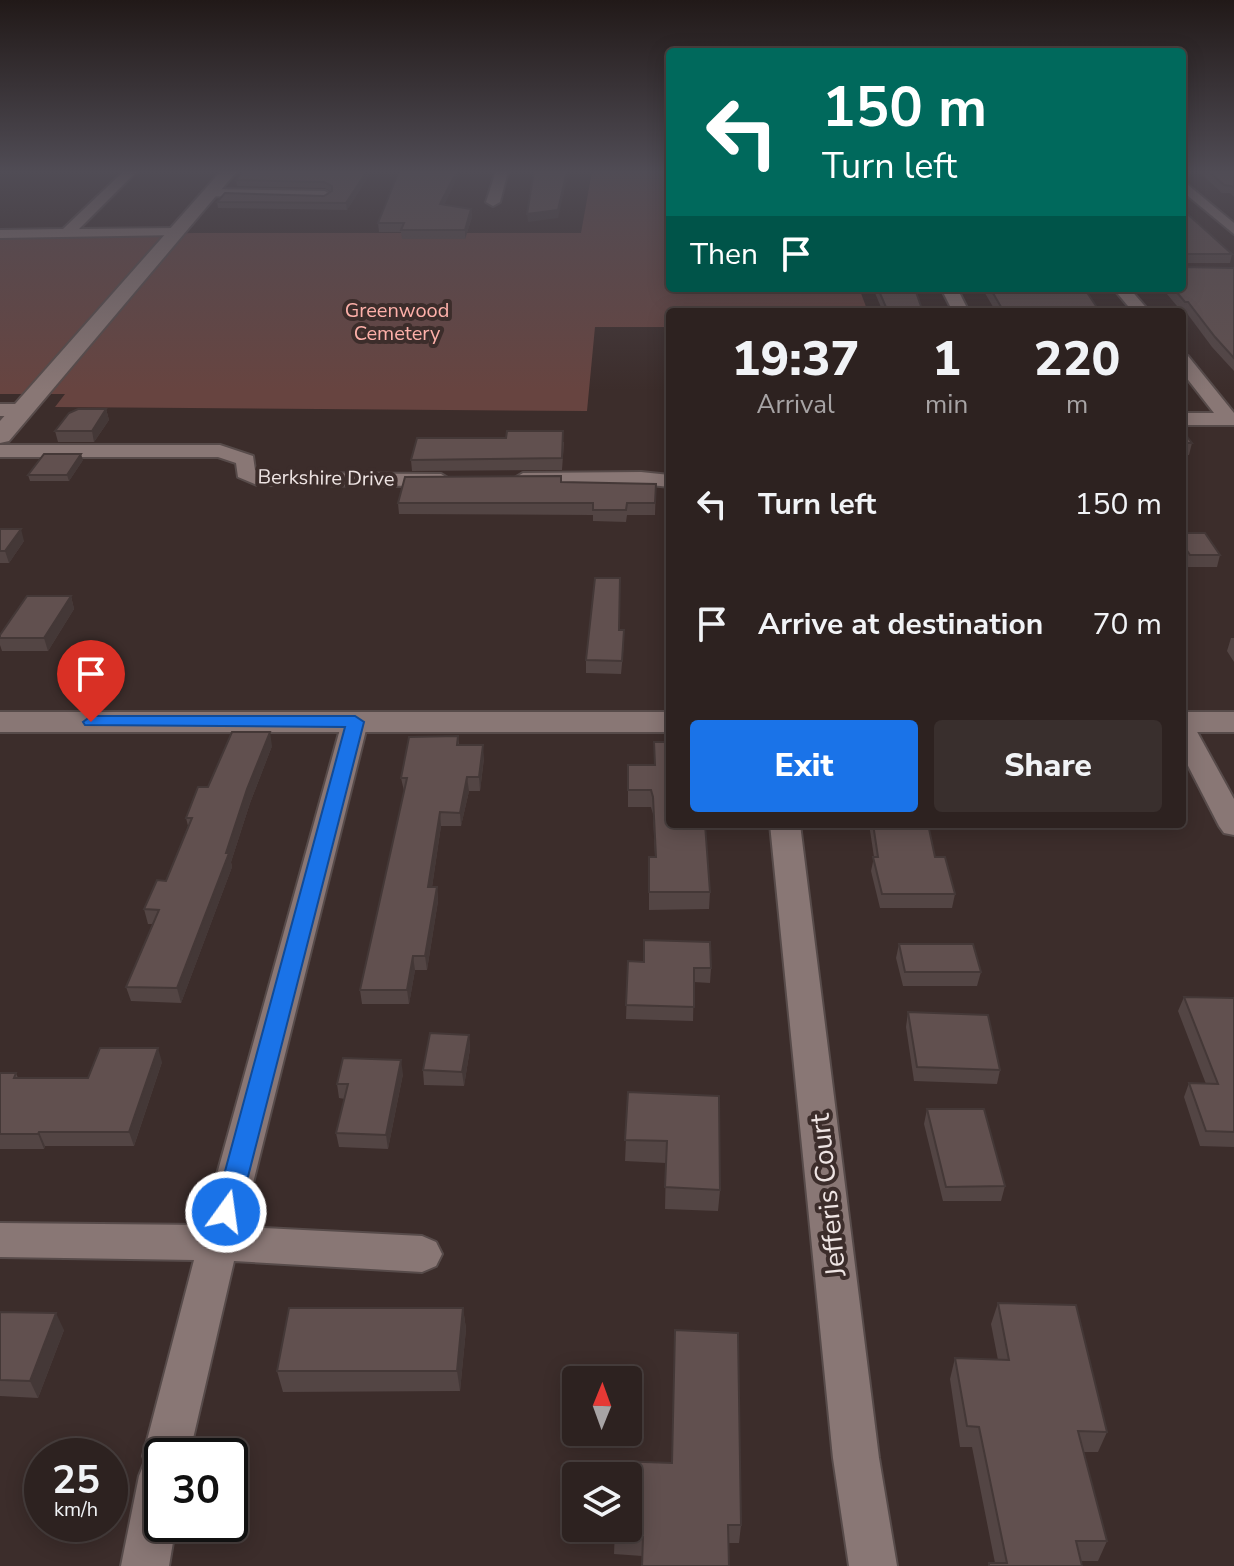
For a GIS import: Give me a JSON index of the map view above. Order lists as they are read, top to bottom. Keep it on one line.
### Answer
{"streets":{"street":["Berkshire Drive","Jefferis Court"]},"parks":["Greenwood Cemetery"],"north":"top","page":{"turn":["150 m","Turn left"],"then":"Then","eta":["19:37","Arrival","1","min","220","m"],"list":[{"name":"Turn left","value":"150 m"},{"name":"Arrive at destination","value":"70 m"}],"buttons":["Exit","Share"],"speed":"25 km/h","limit":"30"}}
